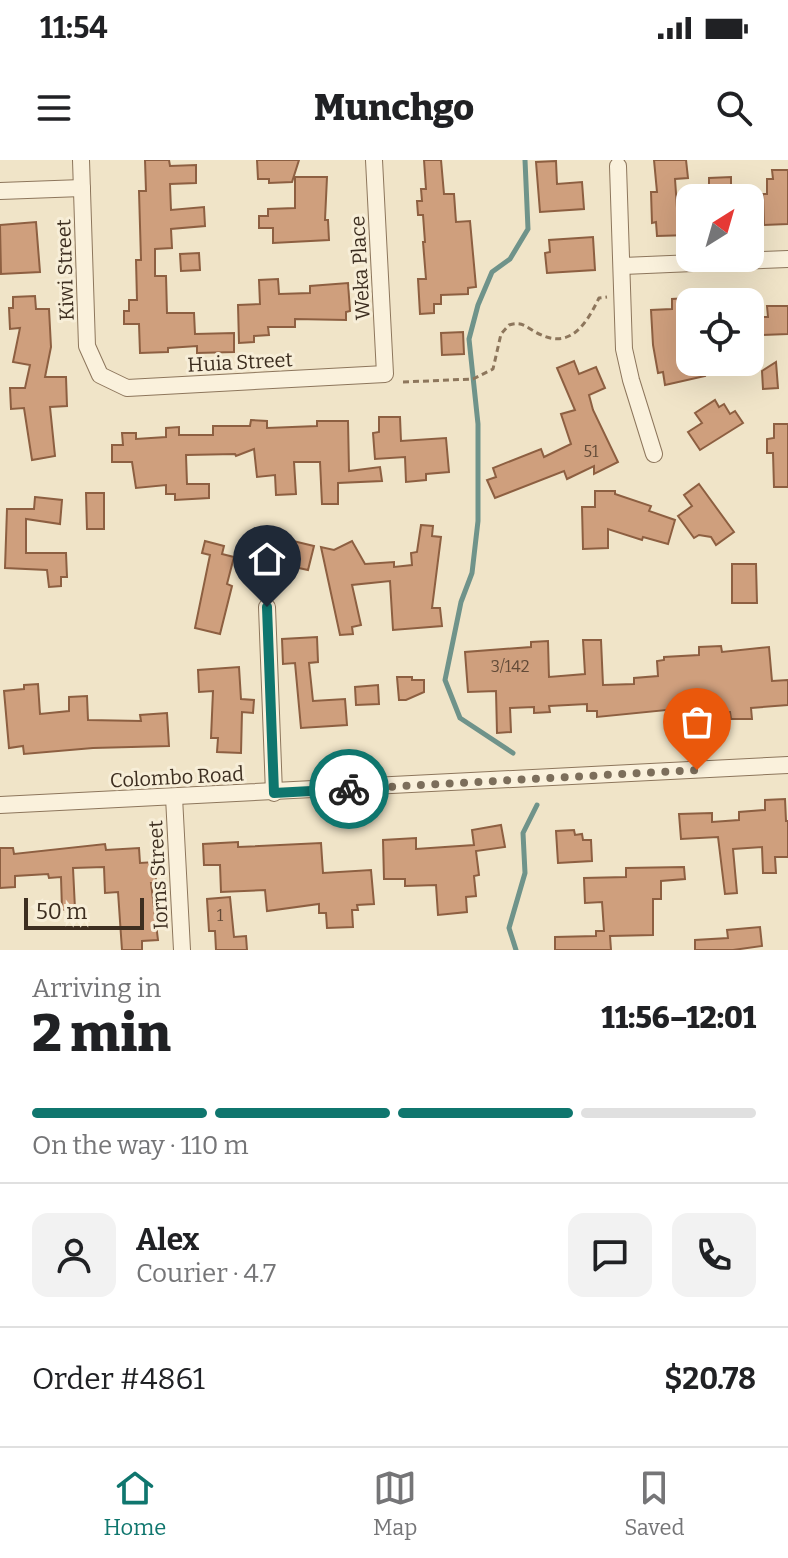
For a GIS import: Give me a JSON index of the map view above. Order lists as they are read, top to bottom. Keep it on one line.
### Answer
{"streets":{"street":["Weka Place","Kiwi Street","Huia Street","Colombo Road","Iorns Street"]},"crossings":[["Weka Place","Huia Street"],["Kiwi Street","Huia Street"],["Colombo Road","Iorns Street"]],"house_numbers":["51","3/142","1"],"scale_bar":"50 m","north":"top right","page":{"status":"11:54","header":"Munchgo","scale":"50 m","heading":["2 min","Arriving in","11:56–12:01"],"panel":["Alex","Courier · 4.7","Order #4861","$20.78"],"bar":"On the way · 110 m","tabs":["Home","Map","Saved"]}}
